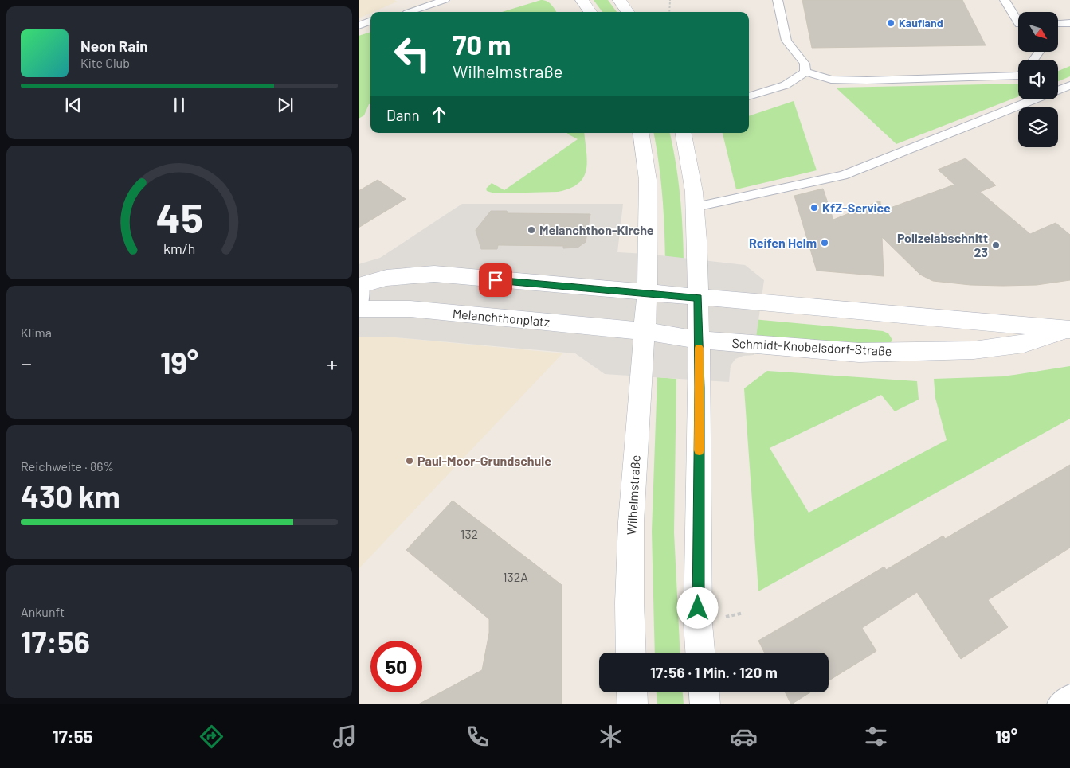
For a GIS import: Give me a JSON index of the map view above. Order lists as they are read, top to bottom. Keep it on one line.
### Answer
{"streets":{"street":["Melanchthonplatz","Schmidt-Knobelsdorf-Straße","Wilhelmstraße"]},"crossings":[["Melanchthonplatz","Wilhelmstraße"]],"places":["Kaufland","KfZ-Service","Melanchthon-Kirche","Reifen Helm","Polizeiabschnitt 23","Paul-Moor-Grundschule"],"house_numbers":["132","132A"],"north":"bottom right","page":{"turn":["70 m","Wilhelmstraße"],"song":["Neon Rain","Kite Club"],"then":"Dann","tile":["Klima",["Reichweite · 86%","430 km"],["Ankunft","17:56"]],"heat":["−","19°","+"],"limit":"50","trip":"17:56 · 1 Min. · 120 m","tabs":["17:55","19°"],"gauge":["45","km/h"]}}
